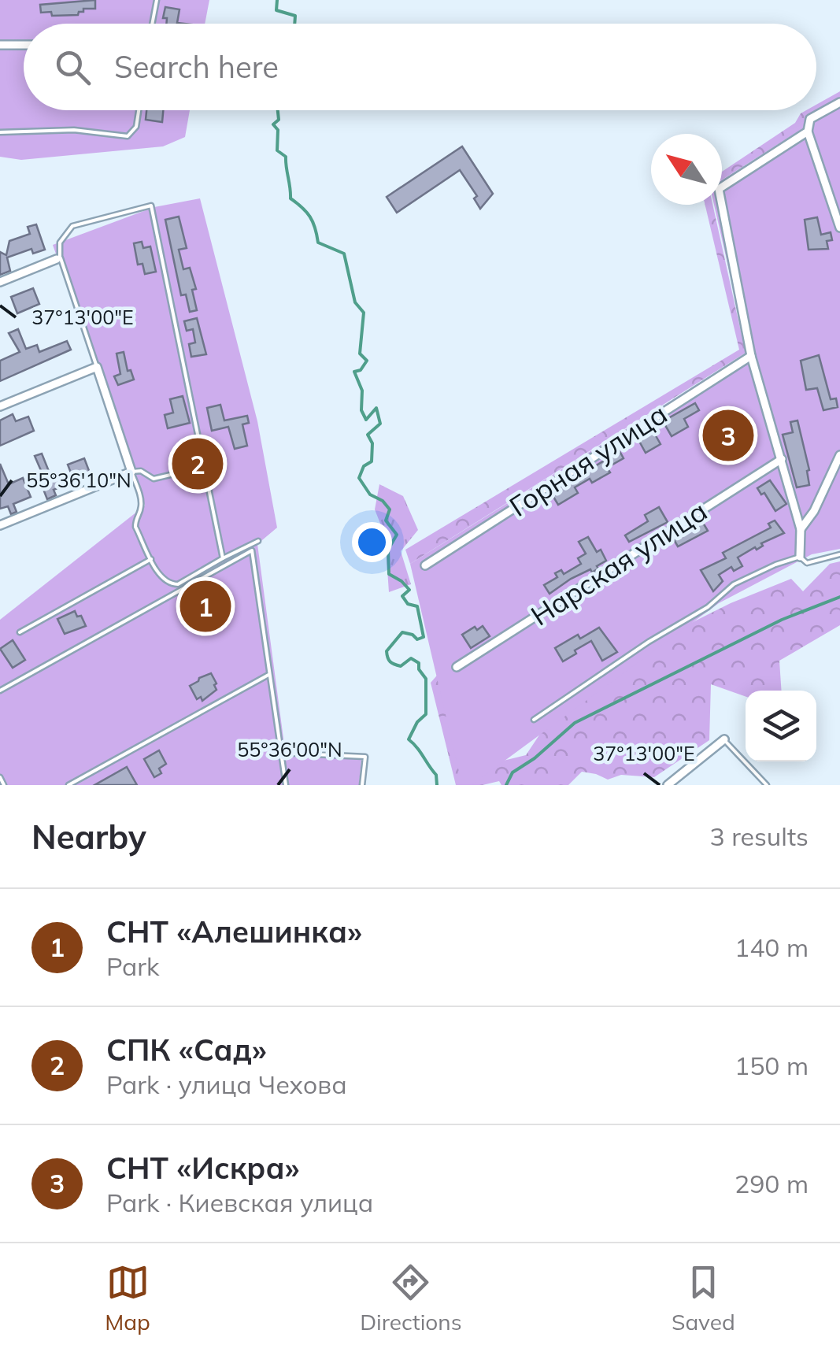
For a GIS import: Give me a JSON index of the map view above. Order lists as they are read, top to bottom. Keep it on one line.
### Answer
{"streets":{"street":["Горная улица","Нарская улица"]},"north":"top left","page":{"search":"Search here","pins":["3","2","1"],"heading":["Nearby","3 results"],"list":[{"mark":"1","name":"СНТ «Алешинка»","note":"Park","value":"140 m"},{"mark":"2","name":"СПК «Сад»","note":"Park · улица Чехова","value":"150 m"},{"mark":"3","name":"СНТ «Искра»","note":"Park · Киевская улица","value":"290 m"}],"nav":["Map","Directions","Saved"]},"coordinates":["37°13'00\"E","55°36'10\"N","55°36'00\"N"]}
